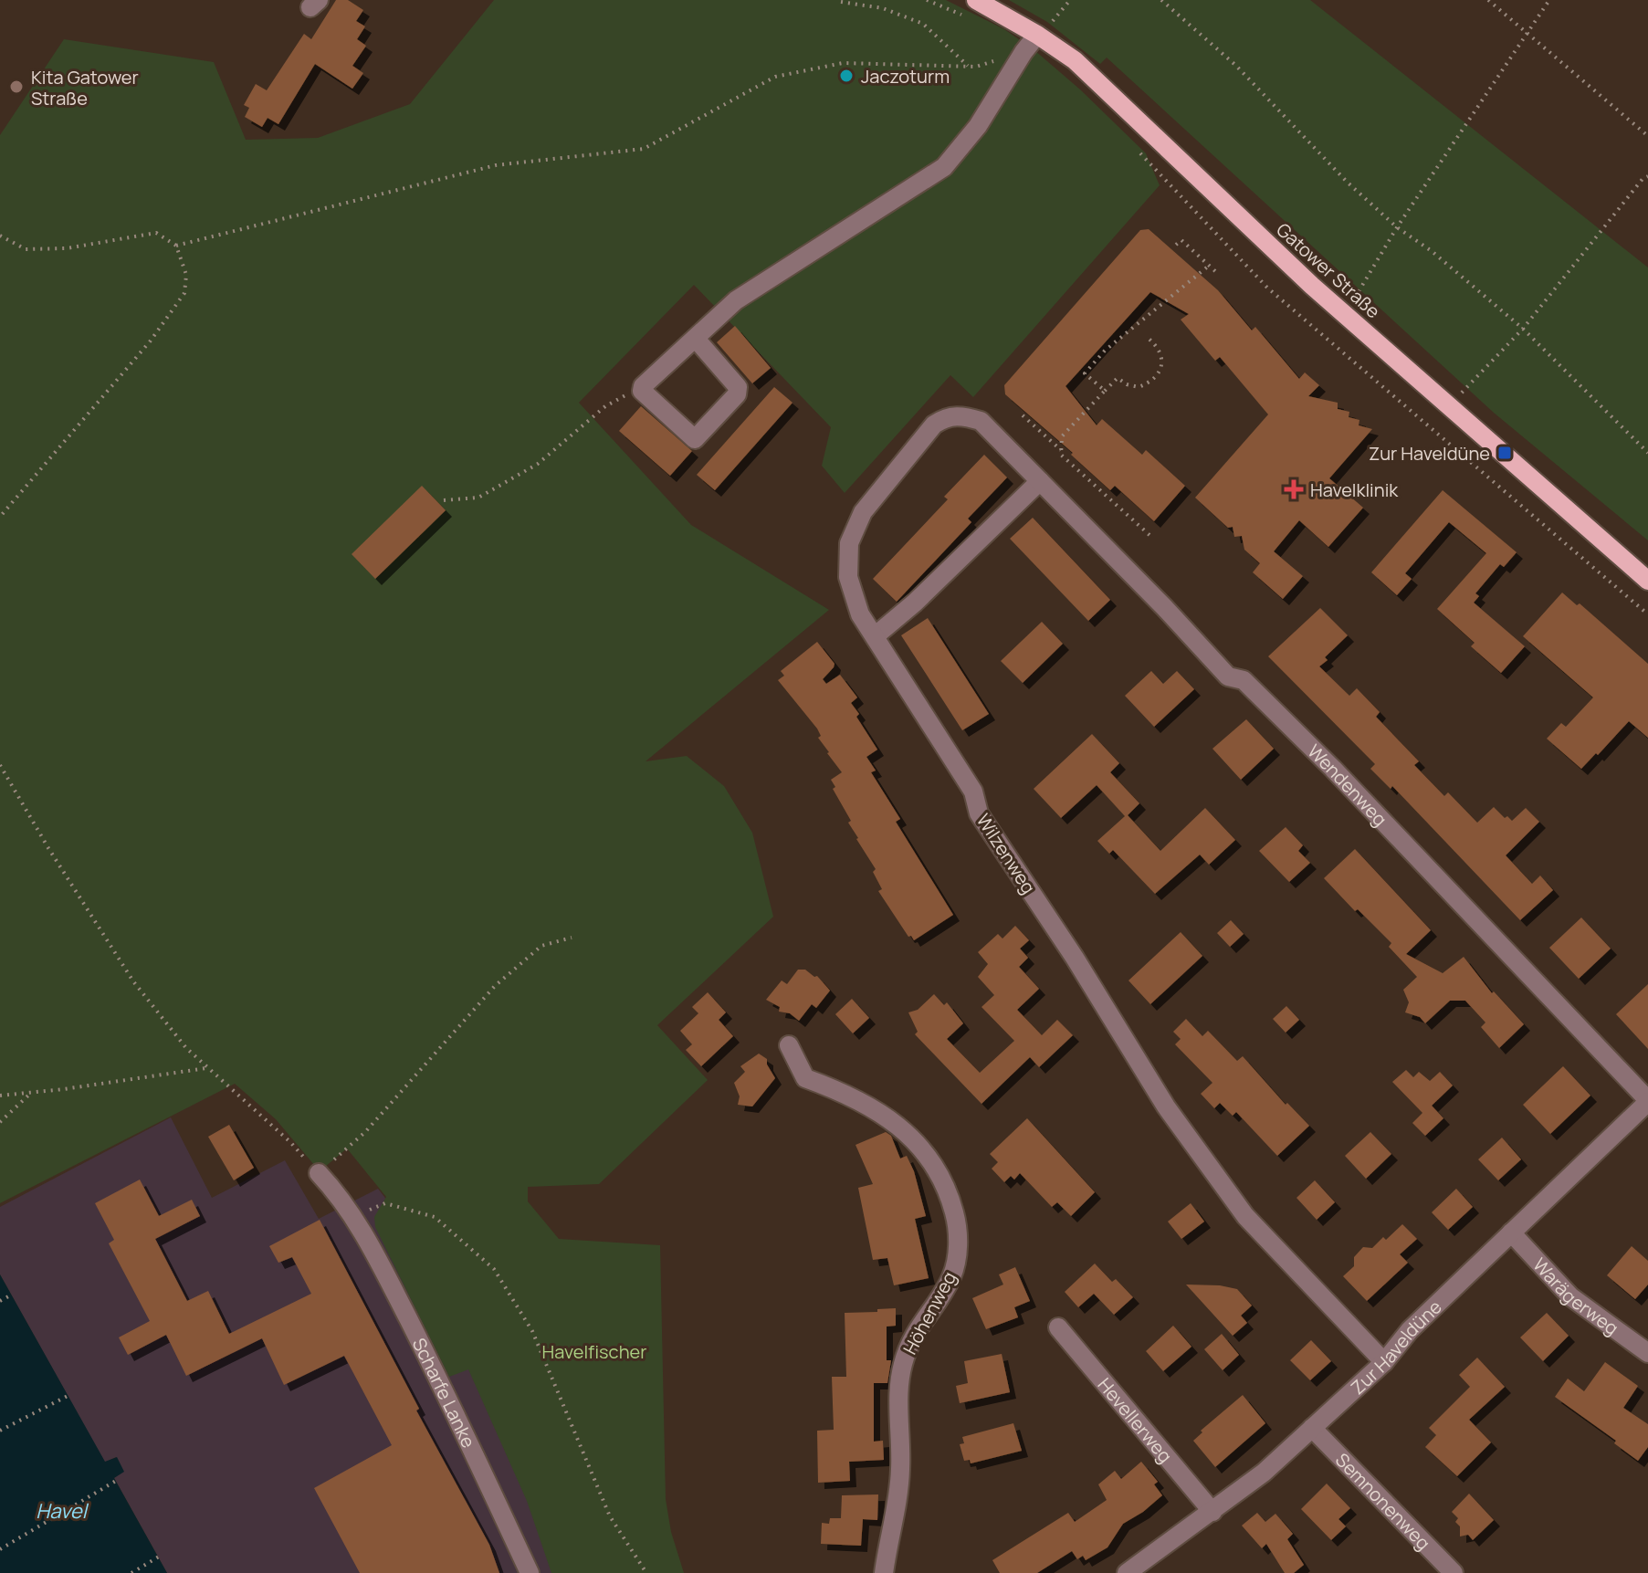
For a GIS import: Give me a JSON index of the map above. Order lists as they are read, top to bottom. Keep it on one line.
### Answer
{"streets":{"main road":["Gatower Straße"],"street":["Wendenweg","Wilzenweg","Warägerweg","Höhenweg","Zur Haveldüne","Scharfe Lanke","Hevellerweg","Semnonenweg"]},"crossings":[["Wendenweg","Wilzenweg"],["Wendenweg","Zur Haveldüne"],["Wilzenweg","Zur Haveldüne"],["Warägerweg","Zur Haveldüne"],["Zur Haveldüne","Hevellerweg"],["Zur Haveldüne","Semnonenweg"]],"water":["Havel"],"parks":["Havelfischer"],"places":{"other":["Jaczoturm","Kita Gatower Straße"],"transit":["Zur Haveldüne"],"health":["Havelklinik"]}}
